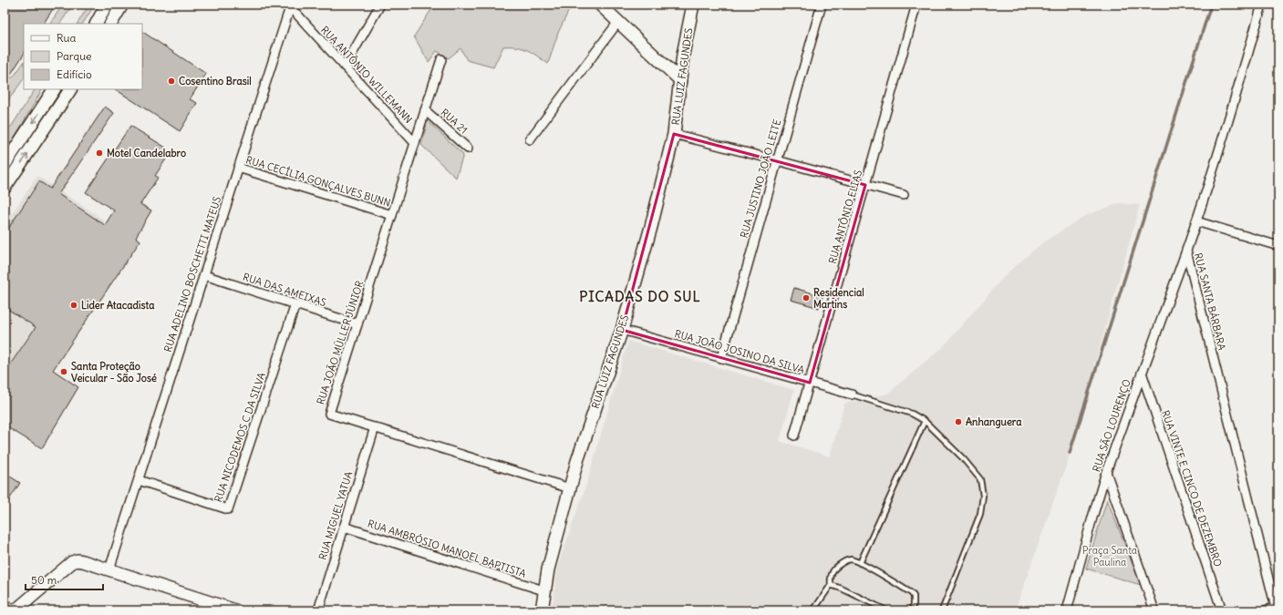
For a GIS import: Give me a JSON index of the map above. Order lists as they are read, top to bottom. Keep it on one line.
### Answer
{"streets":{"main road":["RUA LUIZ FAGUNDES"],"street":["RUA ANTÔNIO WILLEMANN","RUA 21","RUA JUSTINO JOÃO LEITE","RUA CECÍLIA GONÇALVES BUNN","RUA ANTÔNIO ELIAS","RUA ADELINO BOSCHETTI MATEUS","RUA DAS AMEIXAS","RUA SANTA BÁRBARA","RUA JOÃO MÜLLER JÚNIOR","RUA JOÃO JOSINO DA SILVA","RUA SÃO LOURENÇO","RUA NICODEMOS C DA SILVA","RUA VINTE E CINCO DE DEZEMBRO","RUA MIGUEL YATUA","RUA AMBRÓSIO MANOEL BAPTISTA"]},"crossings":[["RUA ANTÔNIO WILLEMANN","RUA ADELINO BOSCHETTI MATEUS"],["RUA ANTÔNIO WILLEMANN","RUA JOÃO MÜLLER JÚNIOR"],["RUA LUIZ FAGUNDES","RUA JOÃO MÜLLER JÚNIOR"],["RUA LUIZ FAGUNDES","RUA JOÃO JOSINO DA SILVA"],["RUA LUIZ FAGUNDES","RUA AMBRÓSIO MANOEL BAPTISTA"],["RUA 21","RUA JOÃO MÜLLER JÚNIOR"],["RUA JUSTINO JOÃO LEITE","RUA JOÃO JOSINO DA SILVA"],["RUA CECÍLIA GONÇALVES BUNN","RUA ADELINO BOSCHETTI MATEUS"],["RUA CECÍLIA GONÇALVES BUNN","RUA JOÃO MÜLLER JÚNIOR"],["RUA ANTÔNIO ELIAS","RUA JOÃO JOSINO DA SILVA"],["RUA ADELINO BOSCHETTI MATEUS","RUA DAS AMEIXAS"],["RUA ADELINO BOSCHETTI MATEUS","RUA NICODEMOS C DA SILVA"],["RUA DAS AMEIXAS","RUA JOÃO MÜLLER JÚNIOR"],["RUA DAS AMEIXAS","RUA NICODEMOS C DA SILVA"],["RUA SANTA BÁRBARA","RUA SÃO LOURENÇO"],["RUA JOÃO MÜLLER JÚNIOR","RUA MIGUEL YATUA"],["RUA SÃO LOURENÇO","RUA VINTE E CINCO DE DEZEMBRO"],["RUA MIGUEL YATUA","RUA AMBRÓSIO MANOEL BAPTISTA"]],"districts":["PICADAS DO SUL"],"parks":["Praça Santa Paulina"],"places":["Cosentino Brasil","Motel Candelabro","Residencial Martins","Lider Atacadista","Santa Proteção Veicular - São José","Anhanguera"],"legend":["Rua","Parque","Edifício"],"scale_bar":"50 m"}
